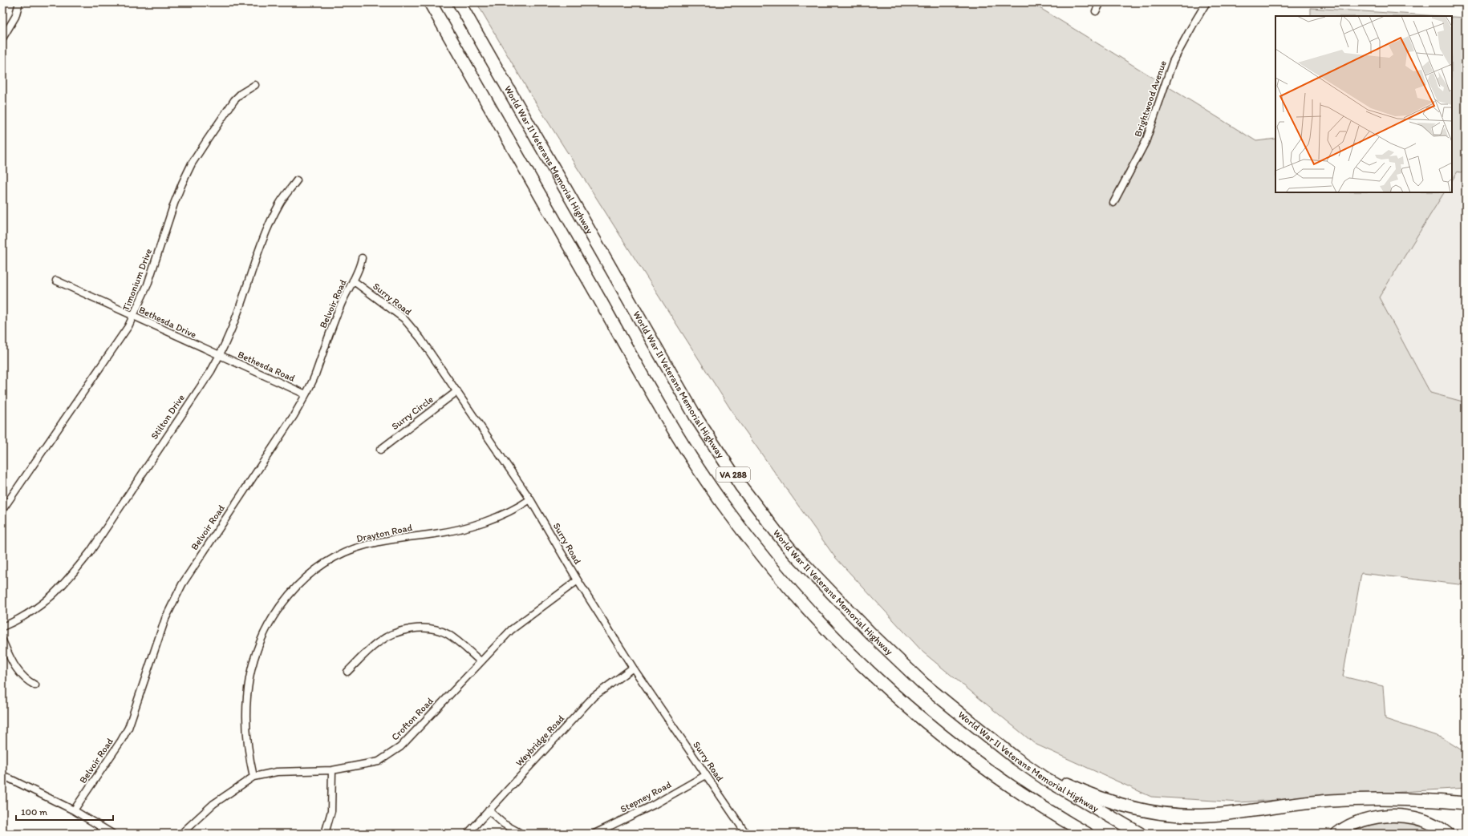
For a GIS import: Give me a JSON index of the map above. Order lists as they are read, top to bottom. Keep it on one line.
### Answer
{"streets":{"highway":["World War II Veterans Memorial Highway","VA 288"],"street":["Brightwood Avenue","Timonium Drive","Surry Road","Belvoir Road","Bethesda Drive","Bethesda Road","Surry Circle","Stilton Drive","Drayton Road","Crofton Road","Weybridge Road","Stepney Road"]},"crossings":[["Timonium Drive","Bethesda Drive"],["Surry Road","Belvoir Road"],["Surry Road","Surry Circle"],["Surry Road","Drayton Road"],["Surry Road","Crofton Road"],["Surry Road","Weybridge Road"],["Surry Road","Stepney Road"],["Belvoir Road","Bethesda Road"],["Bethesda Drive","Bethesda Road"],["Bethesda Drive","Stilton Drive"],["Bethesda Road","Stilton Drive"],["Drayton Road","Crofton Road"]],"scale_bar":"100 m"}
